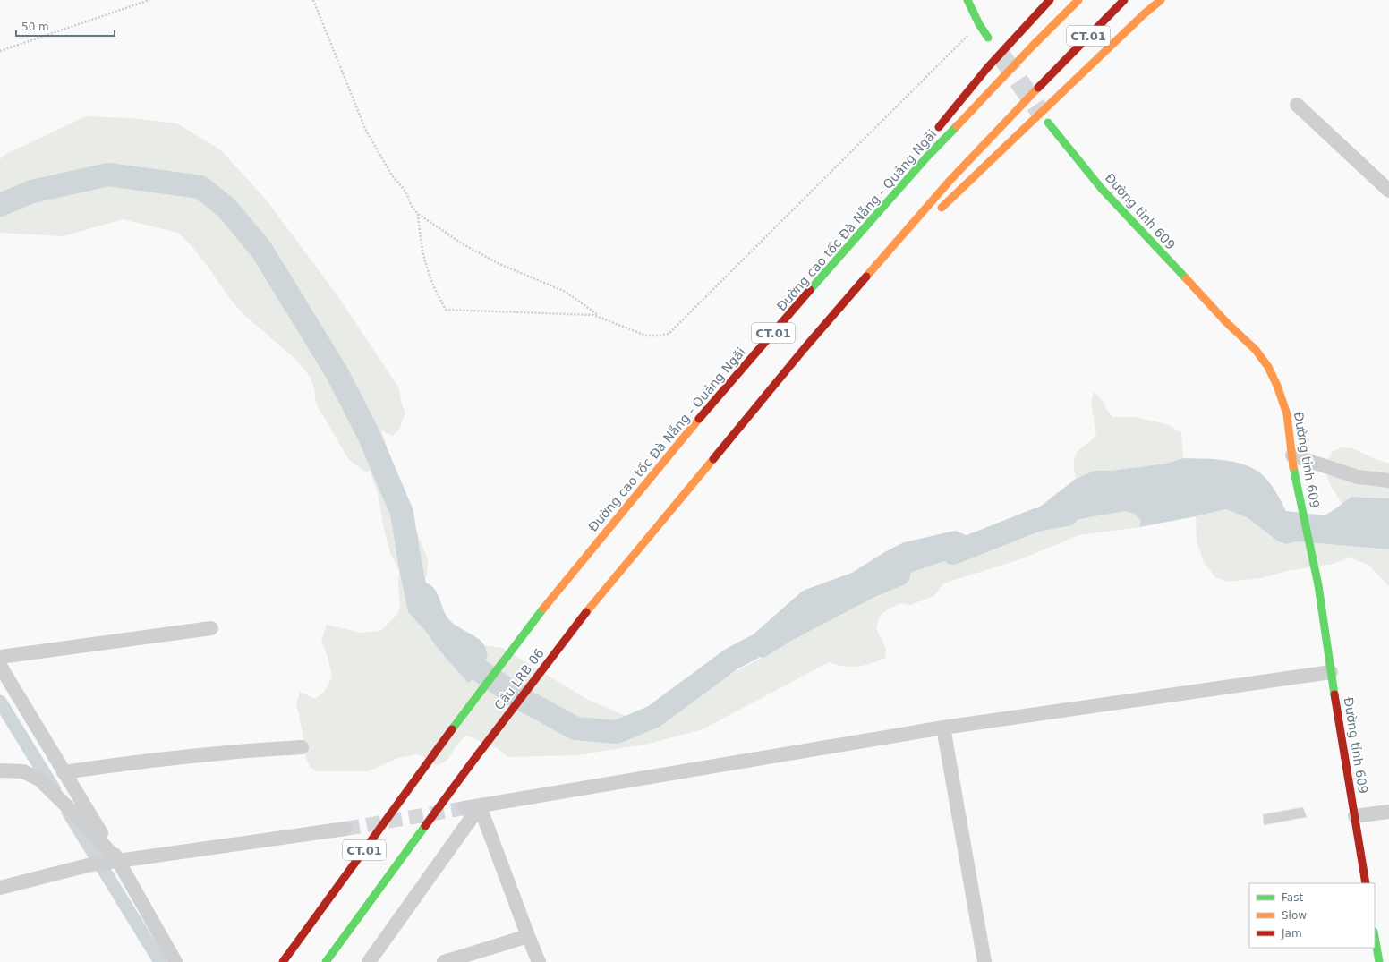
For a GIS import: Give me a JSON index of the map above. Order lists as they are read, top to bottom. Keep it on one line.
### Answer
{"streets":{"main road":["CT.01","Đường tỉnh 609","Đường cao tốc Đà Nẵng - Quảng Ngãi","Cầu LRB 06"]},"crossings":[["CT.01","Cầu LRB 06"],["Đường cao tốc Đà Nẵng - Quảng Ngãi","Cầu LRB 06"]],"legend":["Fast","Slow","Jam"],"scale_bar":"50 m"}
